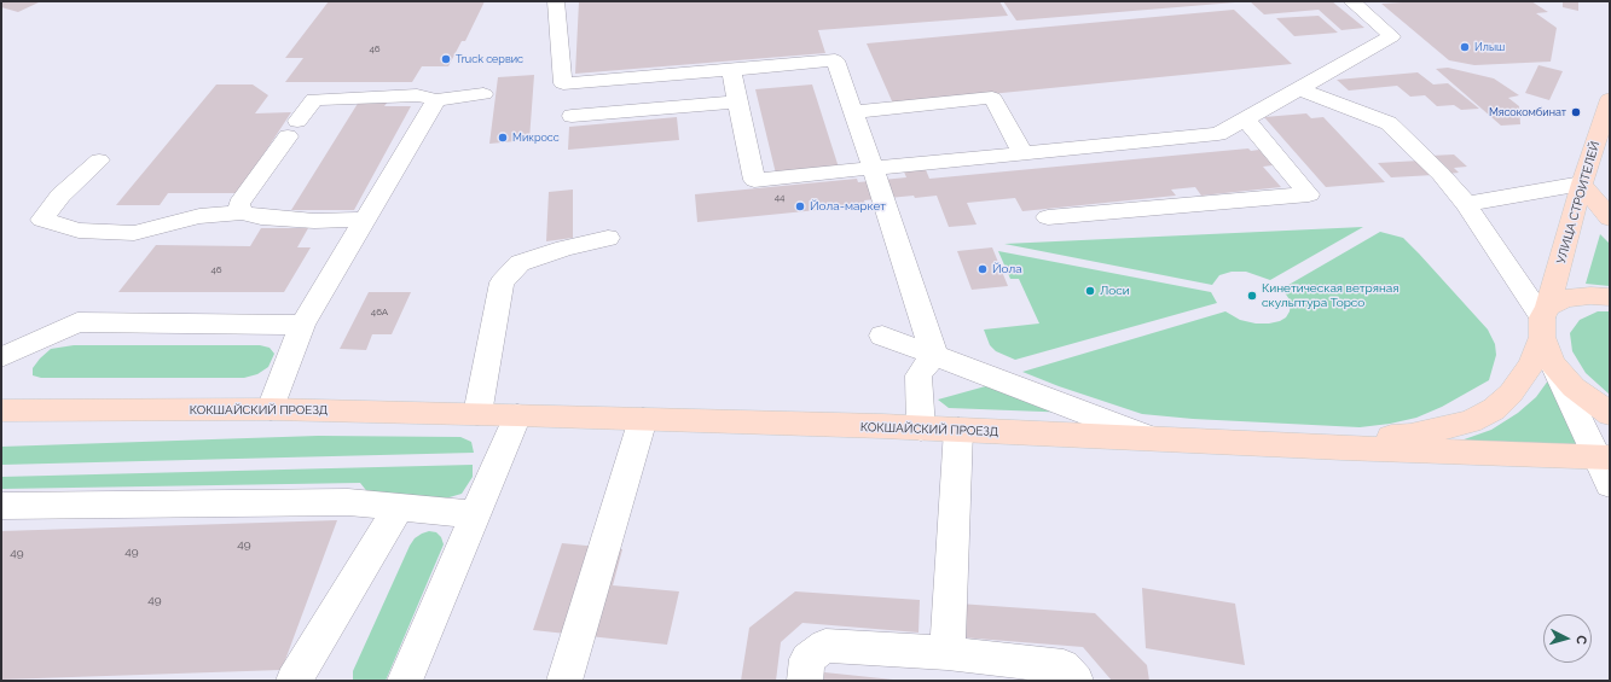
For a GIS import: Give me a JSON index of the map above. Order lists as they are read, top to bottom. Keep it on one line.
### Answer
{"streets":{"main road":["УЛИЦА СТРОИТЕЛЕЙ","КОКШАЙСКИЙ ПРОЕЗД"]},"crossings":[["УЛИЦА СТРОИТЕЛЕЙ","КОКШАЙСКИЙ ПРОЕЗД"]],"places":["Илыш","Truck сервис","Мясокомбинат","Микросс","Йола-маркет","Йола","Лоси","Кинетическая ветряная скульптура Торсо"],"house_numbers":["46","44","46","46А","49","49","49","49"],"north":"right"}
